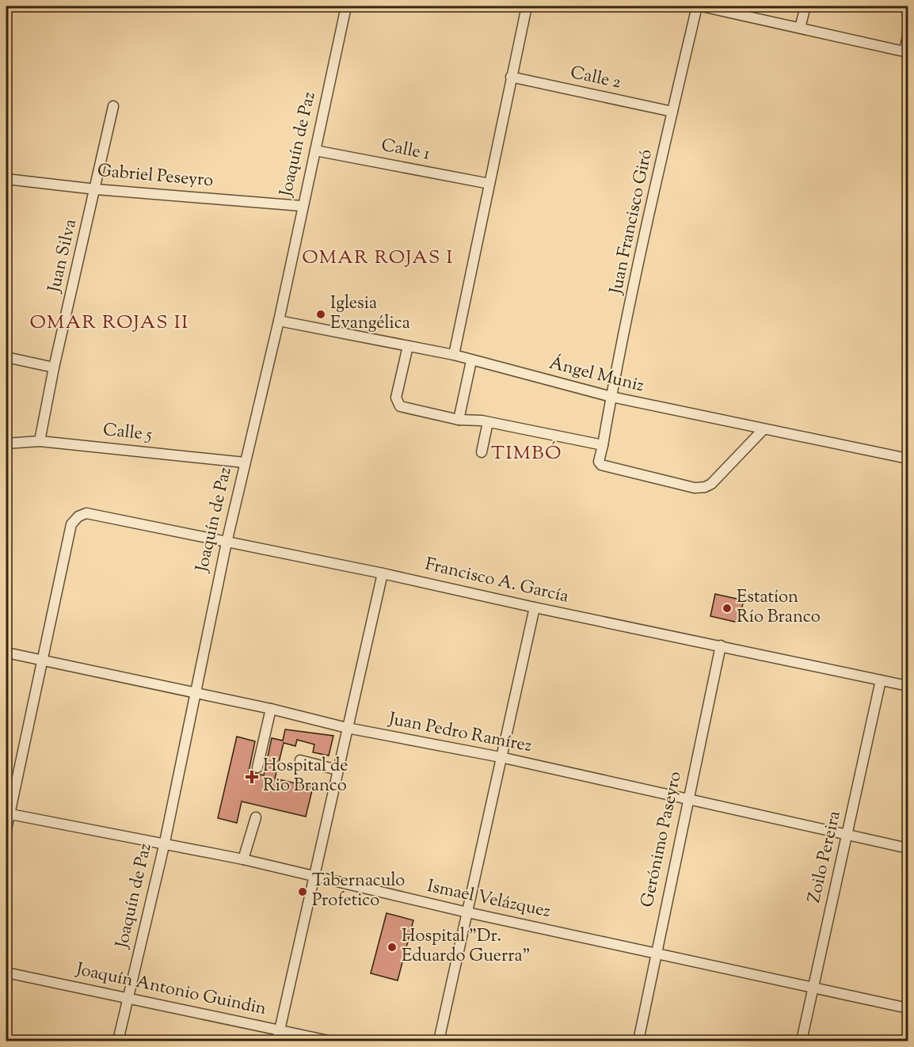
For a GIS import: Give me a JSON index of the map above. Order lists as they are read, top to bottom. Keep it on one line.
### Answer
{"streets":{"street":["Calle 2","Joaquín de Paz","Calle 1","Gabriel Peseyro","Juan Francisco Giró","Juan Silva","Ángel Muniz","Calle 5","Francisco A. García","Juan Pedro Ramírez","Gerónimo Paseyro","Zoilo Pereira","Ismael Velázquez","Joaquín Antonio Guindin"]},"crossings":[["Calle 2","Juan Francisco Giró"],["Joaquín de Paz","Calle 1"],["Joaquín de Paz","Gabriel Peseyro"],["Joaquín de Paz","Ángel Muniz"],["Joaquín de Paz","Calle 5"],["Joaquín de Paz","Francisco A. García"],["Joaquín de Paz","Juan Pedro Ramírez"],["Joaquín de Paz","Ismael Velázquez"],["Joaquín de Paz","Joaquín Antonio Guindin"],["Gabriel Peseyro","Juan Silva"],["Juan Francisco Giró","Ángel Muniz"],["Juan Silva","Calle 5"],["Francisco A. García","Juan Pedro Ramírez"],["Francisco A. García","Gerónimo Paseyro"],["Francisco A. García","Zoilo Pereira"],["Juan Pedro Ramírez","Gerónimo Paseyro"],["Juan Pedro Ramírez","Zoilo Pereira"],["Gerónimo Paseyro","Ismael Velázquez"],["Zoilo Pereira","Ismael Velázquez"]],"districts":["OMAR ROJAS I","OMAR ROJAS II","TIMBÓ"],"places":{"other":["Iglesia Evangélica","Estatíon Río Branco","Tabernaculo Profetico","Hospital \"Dr. Eduardo Guerra\""],"health":["Hospital de Rio Branco"]}}
